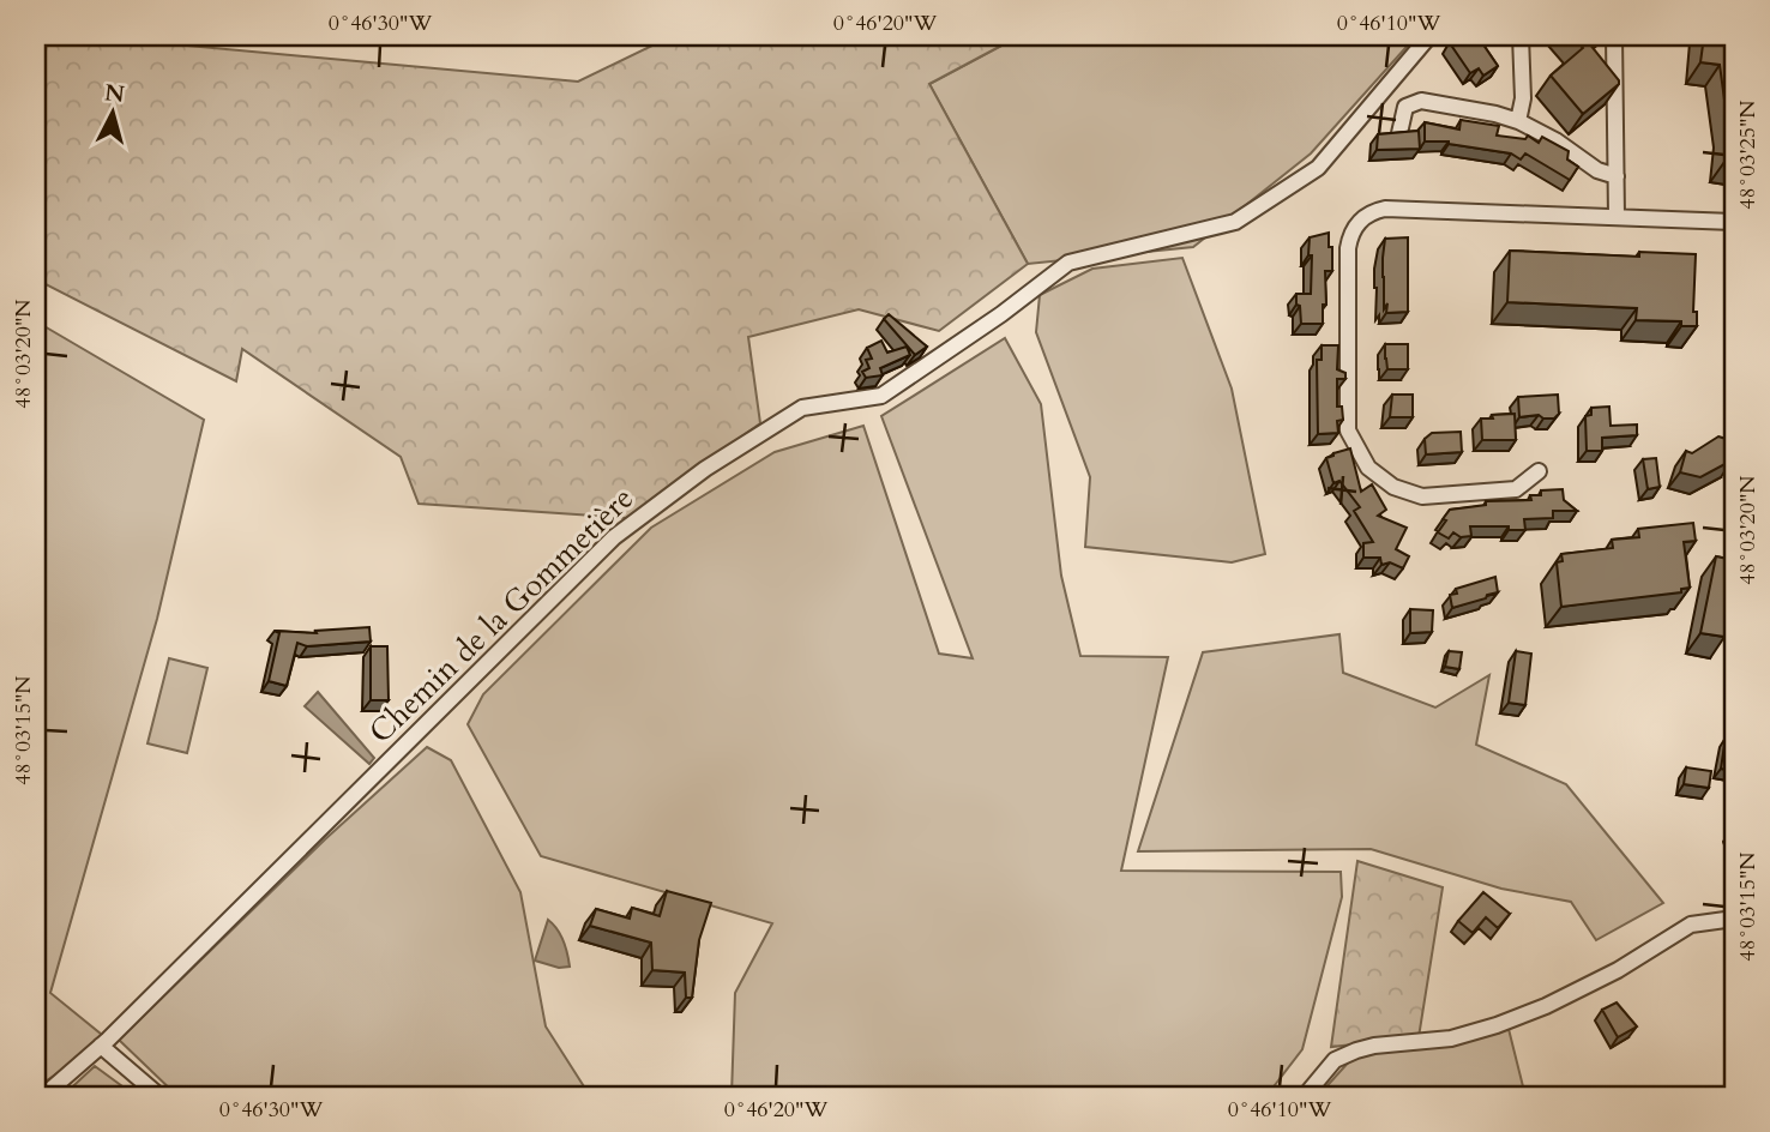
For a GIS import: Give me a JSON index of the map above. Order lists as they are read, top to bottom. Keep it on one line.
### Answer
{"streets":{"street":["Chemin de la Gommetière"]},"north":"top","coordinates":["0°46'30\"W","0°46'20\"W","0°46'10\"W","48°03'25\"N","48°03'20\"N","48°03'15\"N"]}
